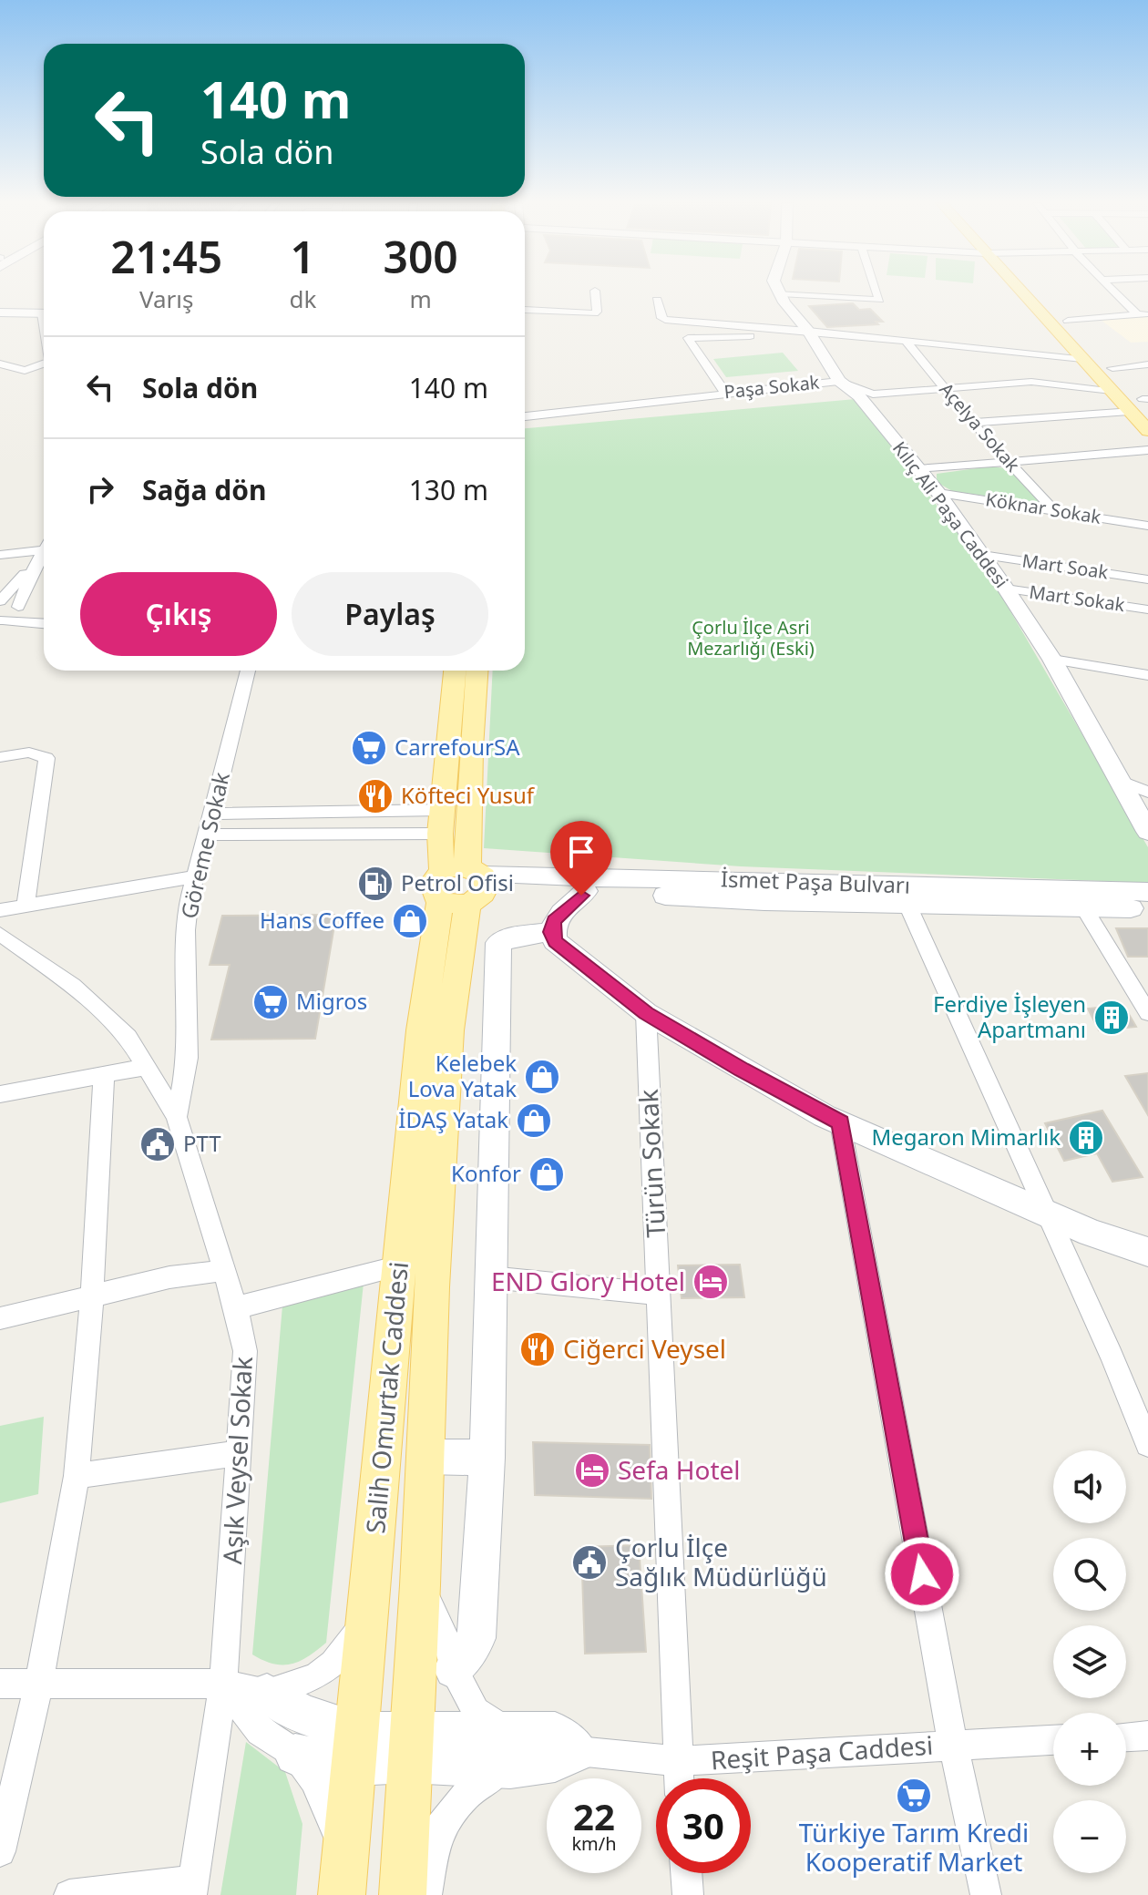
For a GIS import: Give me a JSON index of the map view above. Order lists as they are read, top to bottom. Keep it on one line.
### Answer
{"streets":{"main road":["Salih Omurtak Caddesi"],"street":["Paşa Sokak","Açelya Sokak","Köknar Sokak","Kılıç Ali Paşa Caddesi","Mart Soak","Mart Sokak","Göreme Sokak","İsmet Paşa Bulvarı","Türün Sokak","Aşık Veysel Sokak","Reşit Paşa Caddesi"]},"crossings":[["Paşa Sokak","Açelya Sokak"],["Paşa Sokak","Kılıç Ali Paşa Caddesi"],["Açelya Sokak","Köknar Sokak"],["Köknar Sokak","Kılıç Ali Paşa Caddesi"],["Kılıç Ali Paşa Caddesi","Mart Soak"],["Kılıç Ali Paşa Caddesi","Mart Sokak"],["Göreme Sokak","Aşık Veysel Sokak"],["İsmet Paşa Bulvarı","Salih Omurtak Caddesi"],["Türün Sokak","Reşit Paşa Caddesi"]],"parks":["Çorlu İlçe Asri Mezarlığı (Eski)"],"places":{"supermarket":["CarrefourSA","Migros","Türkiye Tarım Kredi Kooperatif Market"],"restaurant":["Köfteci Yusuf","Ciğerci Veysel"],"fuel station":["Petrol Ofisi"],"shop":["Hans Coffee","Kelebek Lova Yatak","İDAŞ Yatak","Konfor"],"building":["Ferdiye İşleyen Apartmanı","Megaron Mimarlık"],"public building":["PTT","Çorlu İlçe Sağlık Müdürlüğü"],"hotel":["END Glory Hotel","Sefa Hotel"]},"page":{"turn":["140 m","Sola dön"],"eta":["21:45","Varış","1","dk","300","m"],"list":[{"name":"Sola dön","value":"140 m"},{"name":"Sağa dön","value":"130 m"}],"buttons":["Çıkış","Paylaş"],"map_buttons":["+","−"],"speed":"22 km/h","limit":"30"}}
